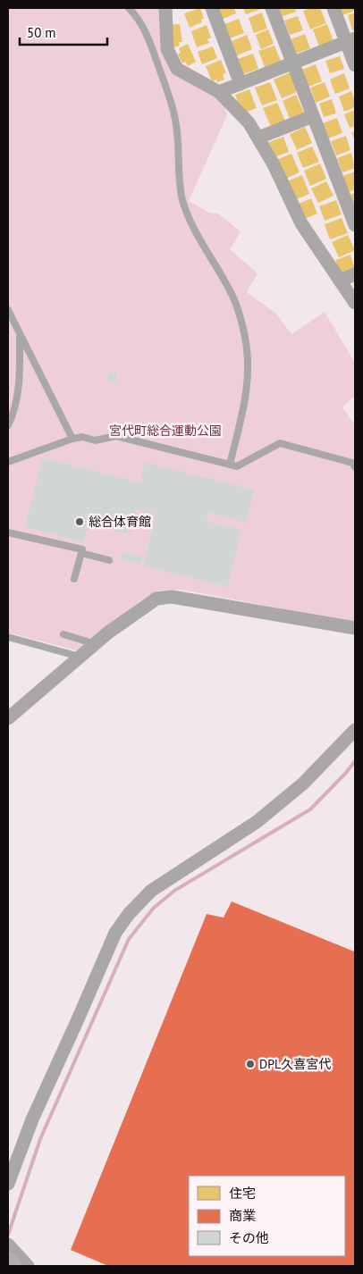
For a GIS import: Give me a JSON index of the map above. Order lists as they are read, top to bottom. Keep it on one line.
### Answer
{"parks":["宮代町総合運動公園"],"places":["総合体育館","DPL久喜宮代"],"legend":["住宅","商業","その他"],"scale_bar":"50 m"}
